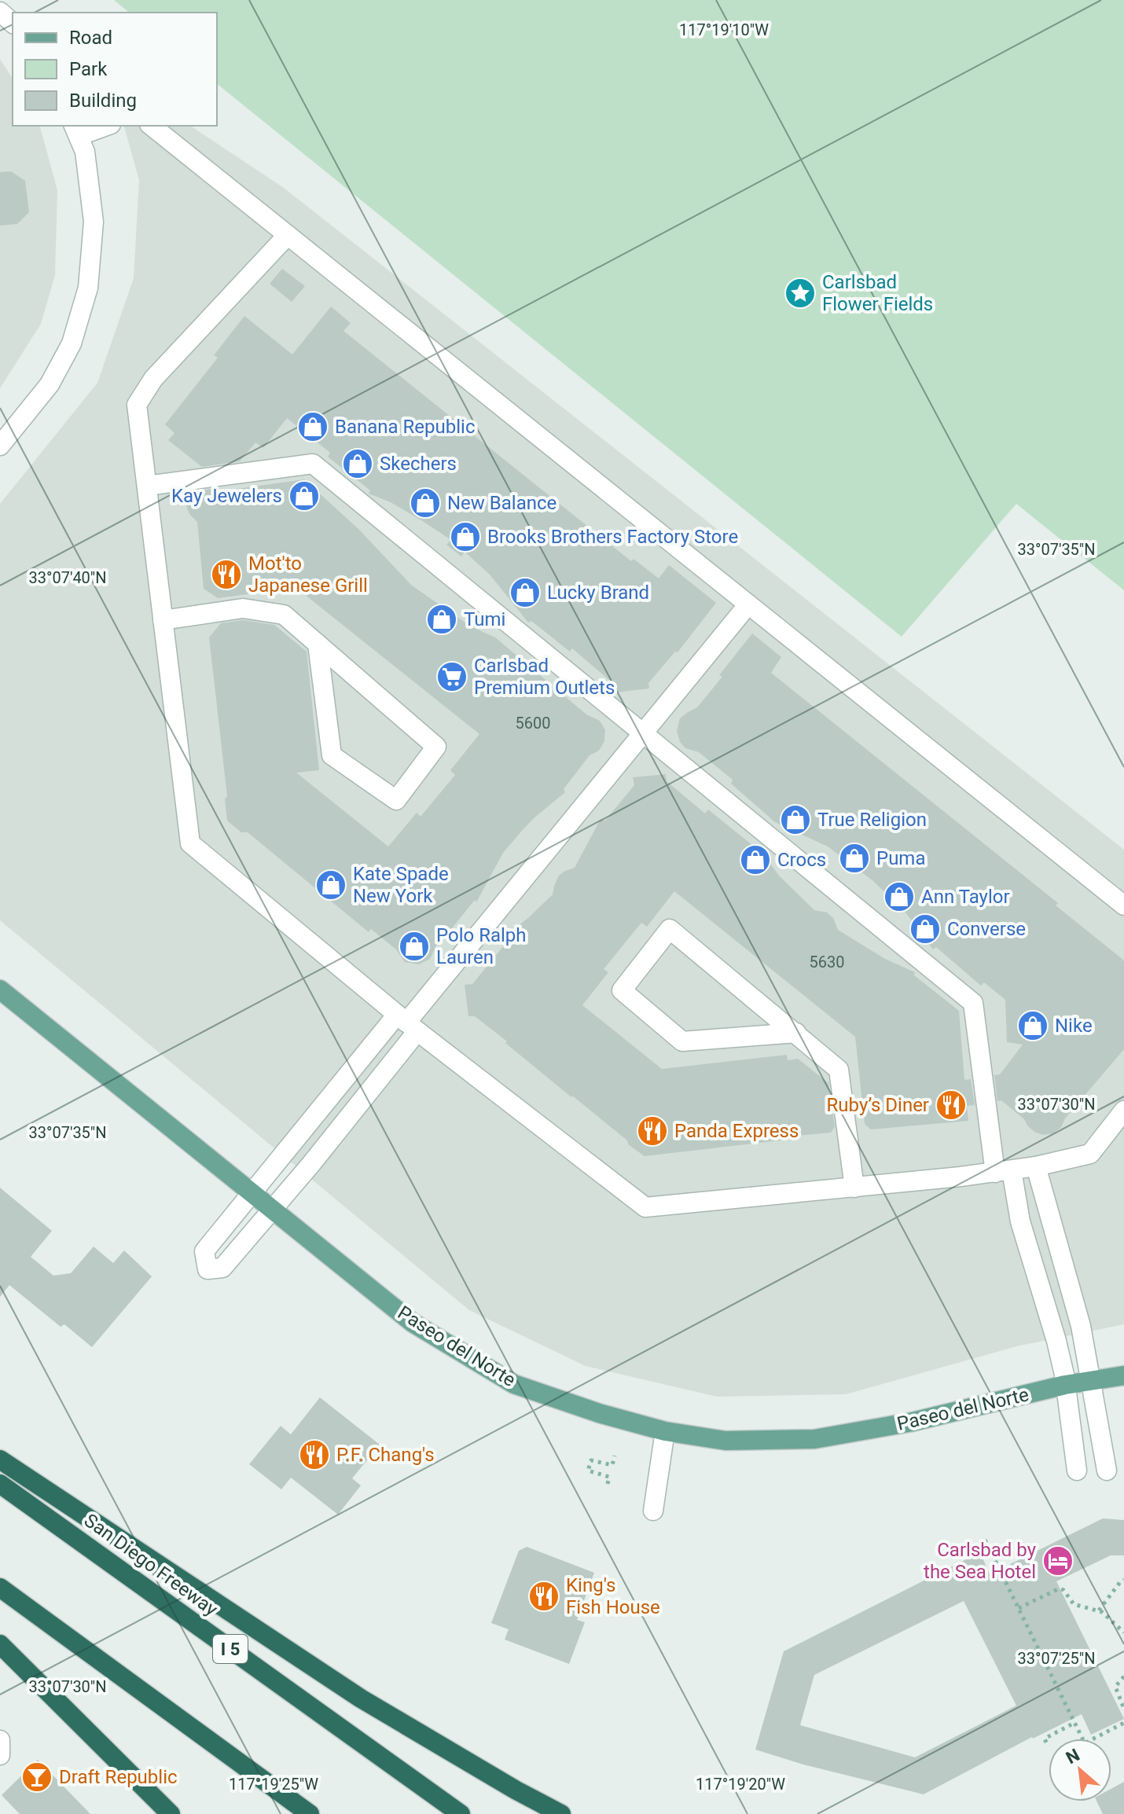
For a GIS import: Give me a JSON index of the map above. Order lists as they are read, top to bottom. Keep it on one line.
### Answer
{"streets":{"highway":["San Diego Freeway","I 5"],"main road":["Paseo del Norte"]},"places":{"place":["Carlsbad Flower Fields"],"shop":["Banana Republic","Skechers","Kay Jewelers","New Balance","Brooks Brothers Factory Store","Lucky Brand","Tumi","True Religion","Puma","Crocs","Kate Spade New York","Ann Taylor","Converse","Polo Ralph Lauren","Nike"],"restaurant":["Mot'to Japanese Grill","Ruby’s Diner","Panda Express","P.F. Chang's","King's Fish House"],"supermarket":["Carlsbad Premium Outlets"],"hotel":["Carlsbad by the Sea Hotel"],"bar":["Draft Republic"]},"house_numbers":["5600","5630"],"legend":["Road","Park","Building"],"north":"top left","coordinates":["117°19'10\"W","33°07'35\"N","33°07'40\"N","33°07'30\"N","33°07'25\"N","117°19'25\"W","117°19'20\"W"]}
